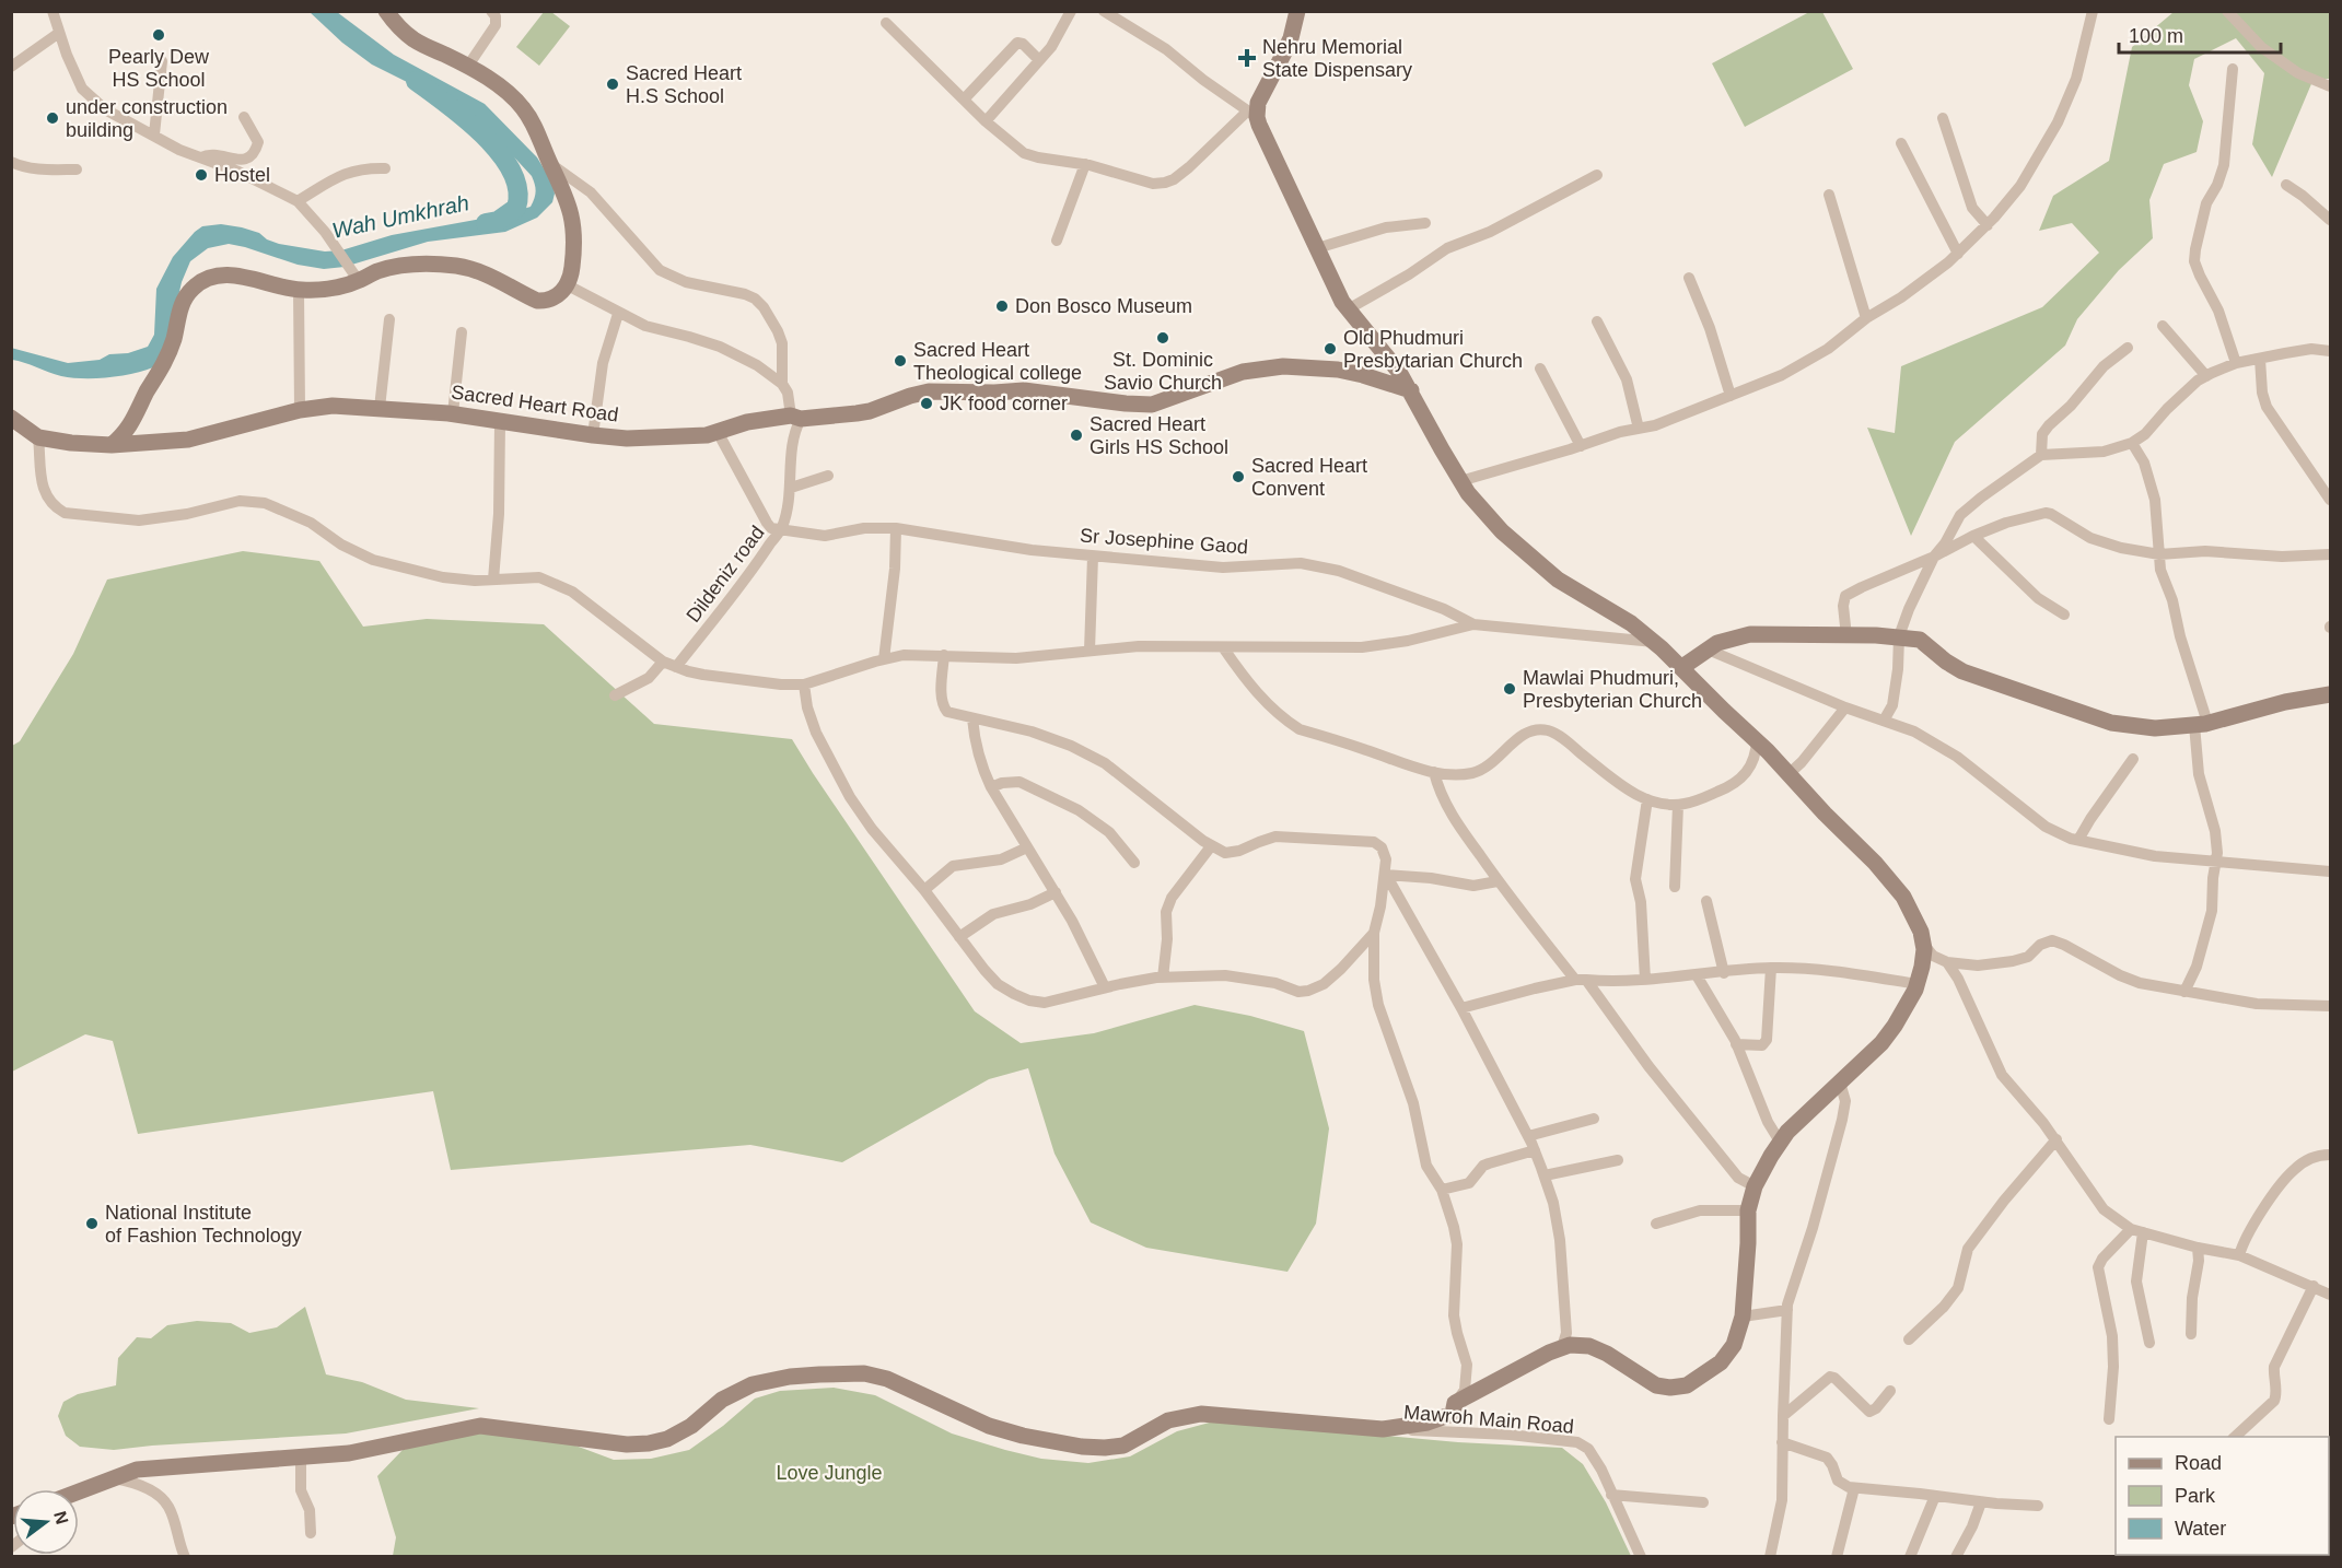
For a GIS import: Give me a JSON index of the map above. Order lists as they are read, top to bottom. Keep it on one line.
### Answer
{"streets":{"street":["Sacred Heart Road","Sr Josephine Gaod","Dildeniz road","Mawroh Main Road"]},"crossings":[["Sacred Heart Road","Dildeniz road"],["Sr Josephine Gaod","Dildeniz road"]],"water":["Wah Umkhrah"],"parks":["Love Jungle"],"places":{"other":["Pearly Dew HS School","Sacred Heart H.S School","under construction building","Hostel","Don Bosco Museum","St. Dominic Savio Church","Old Phudmuri Presbytarian Church","Sacred Heart Theological college","JK food corner","Sacred Heart Girls HS School","Sacred Heart Convent","Mawlai Phudmuri, Presbyterian Church","National Institute of Fashion Technology"],"health":["Nehru Memorial State Dispensary"]},"legend":["Road","Park","Water"],"scale_bar":"100 m","north":"right"}
